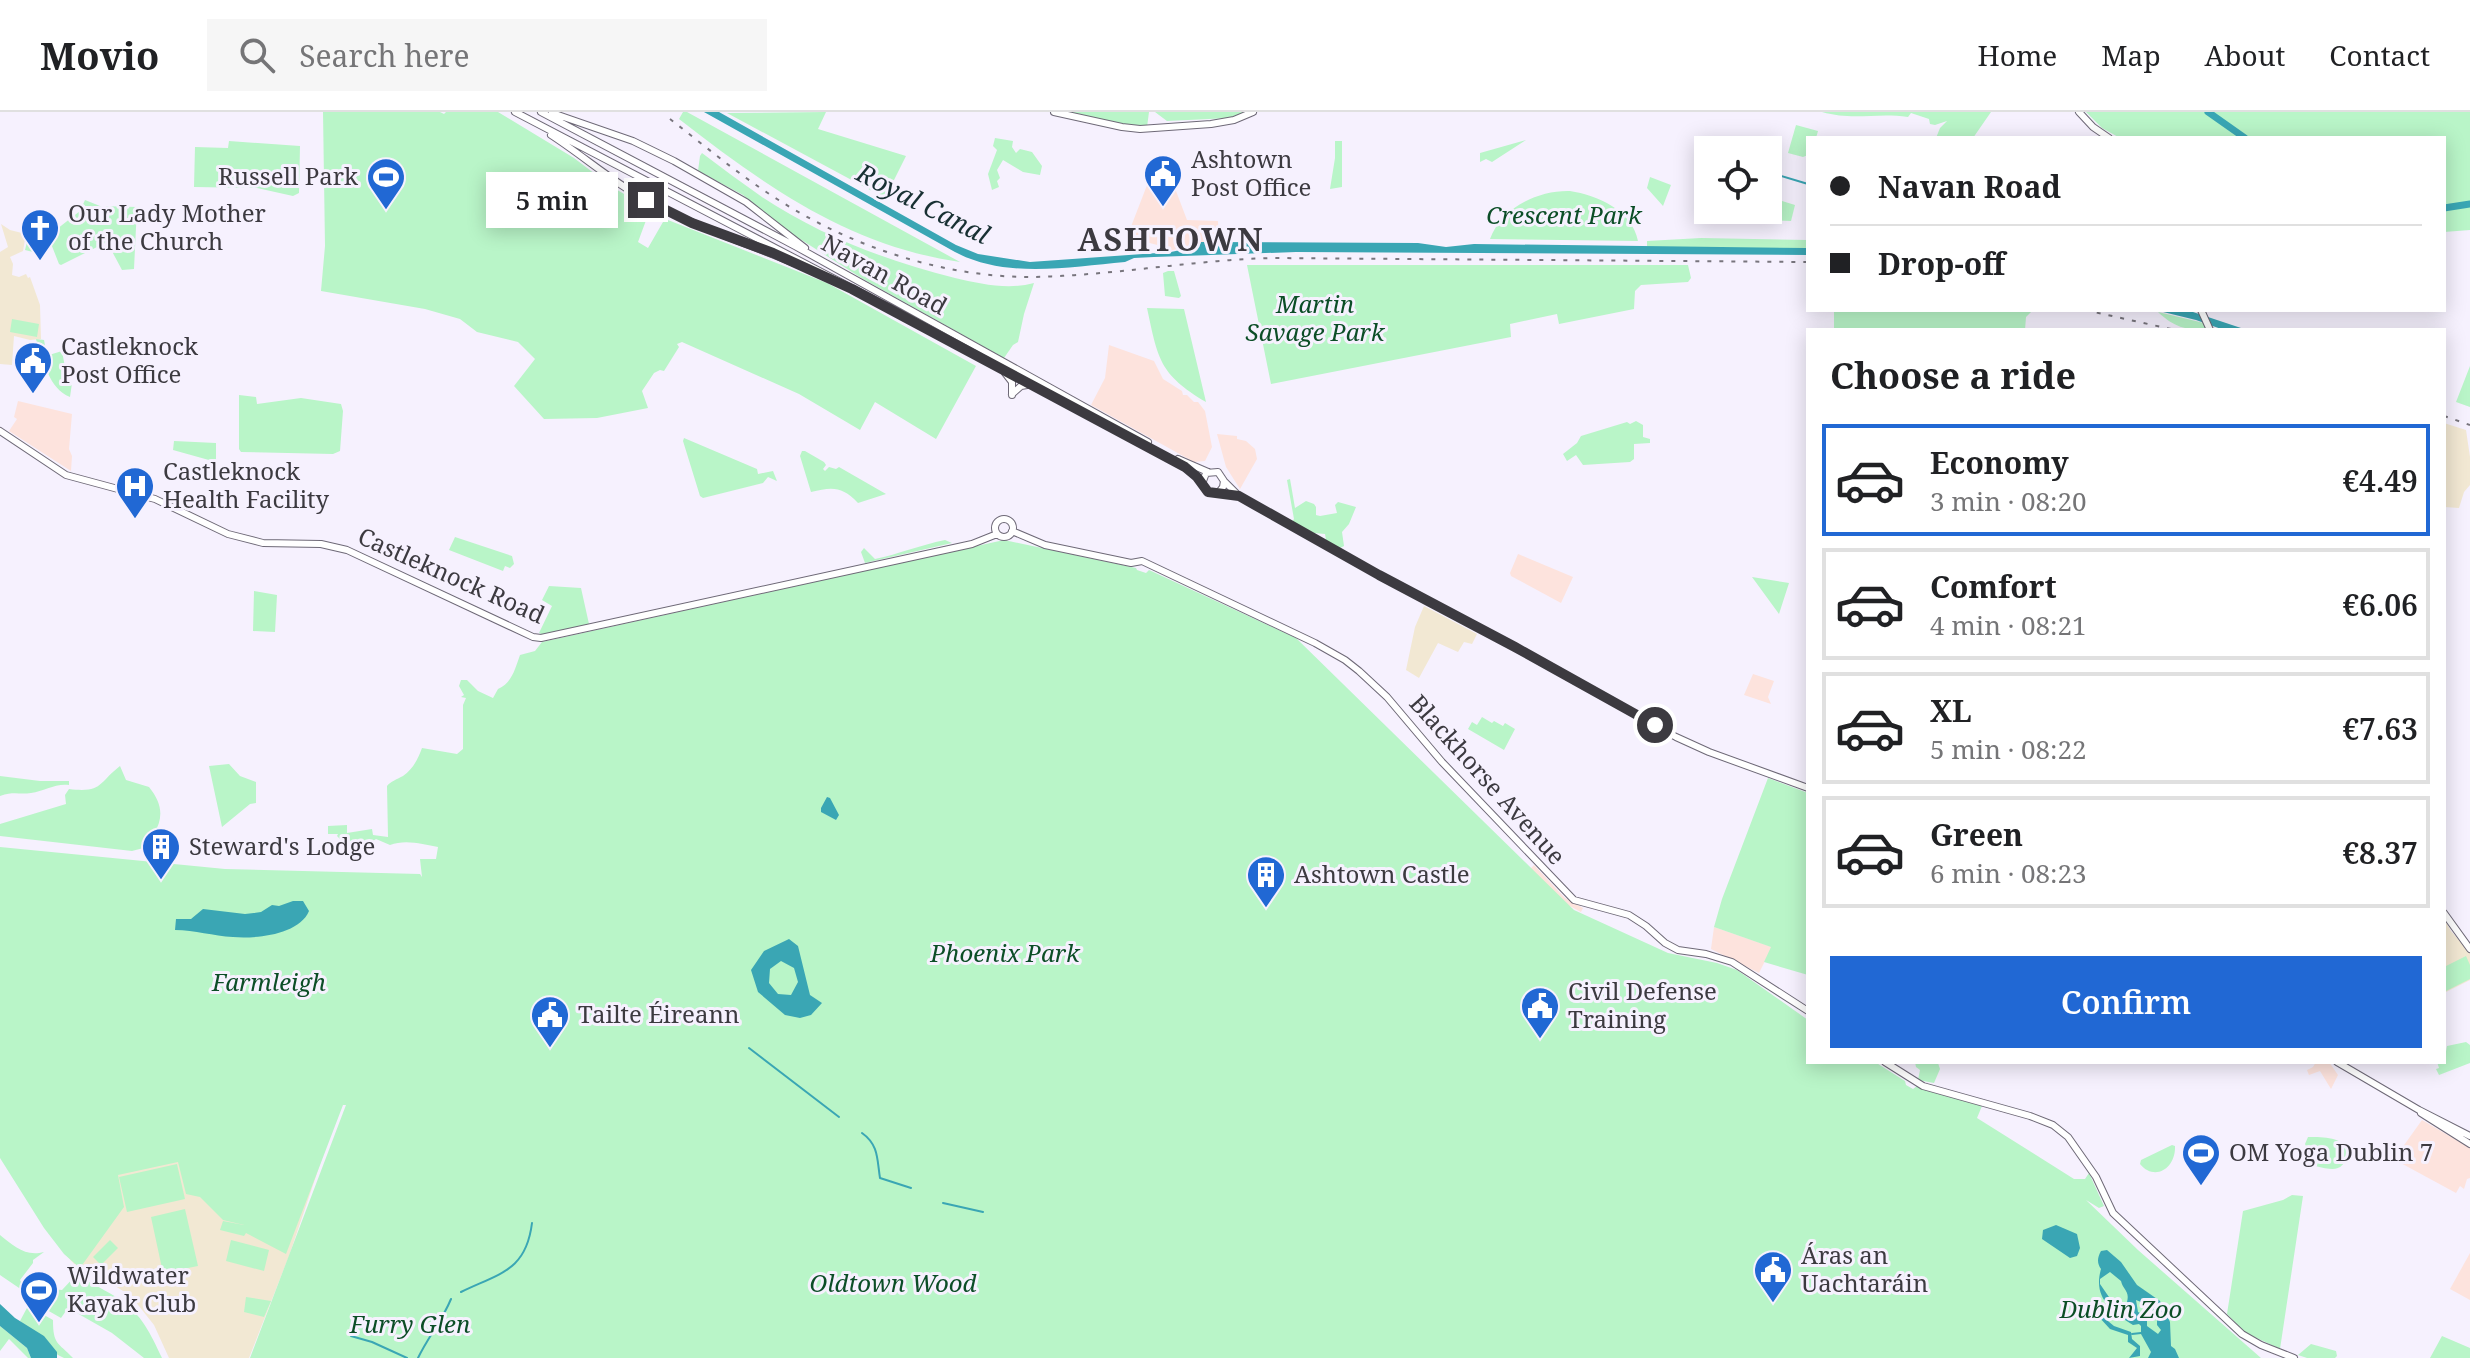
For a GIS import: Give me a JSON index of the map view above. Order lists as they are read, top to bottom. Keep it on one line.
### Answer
{"streets":{"main road":["Navan Road","Castleknock Road","Blackhorse Avenue"]},"crossings":[["Castleknock Road","Blackhorse Avenue"]],"districts":["ASHTOWN"],"water":["Royal Canal"],"parks":["Crescent Park","Martin Savage Park","Phoenix Park","Farmleigh","Oldtown Wood","Dublin Zoo","Furry Glen"],"places":{"public building":["Ashtown Post Office","Castleknock Post Office","Civil Defense Training","Tailte Éireann","Áras an Uachtaráin"],"sports":["Russell Park","OM Yoga Dublin 7","Wildwater Kayak Club"],"church":["Our Lady Mother of the Church"],"hospital":["Castleknock Health Facility"],"building":["Steward's Lodge","Ashtown Castle"]},"page":{"header":"Movio","search":"Search here","nav":["Home","Map","About","Contact"],"banner":["Navan Road","Drop-off"],"bubble":"5 min","heading":"Choose a ride","list":[{"name":"Economy","note":"3 min · 08:20","value":"€4.49"},{"name":"Comfort","note":"4 min · 08:21","value":"€6.06"},{"name":"XL","note":"5 min · 08:22","value":"€7.63"},{"name":"Green","note":"6 min · 08:23","value":"€8.37"}],"buttons":"Confirm"}}
